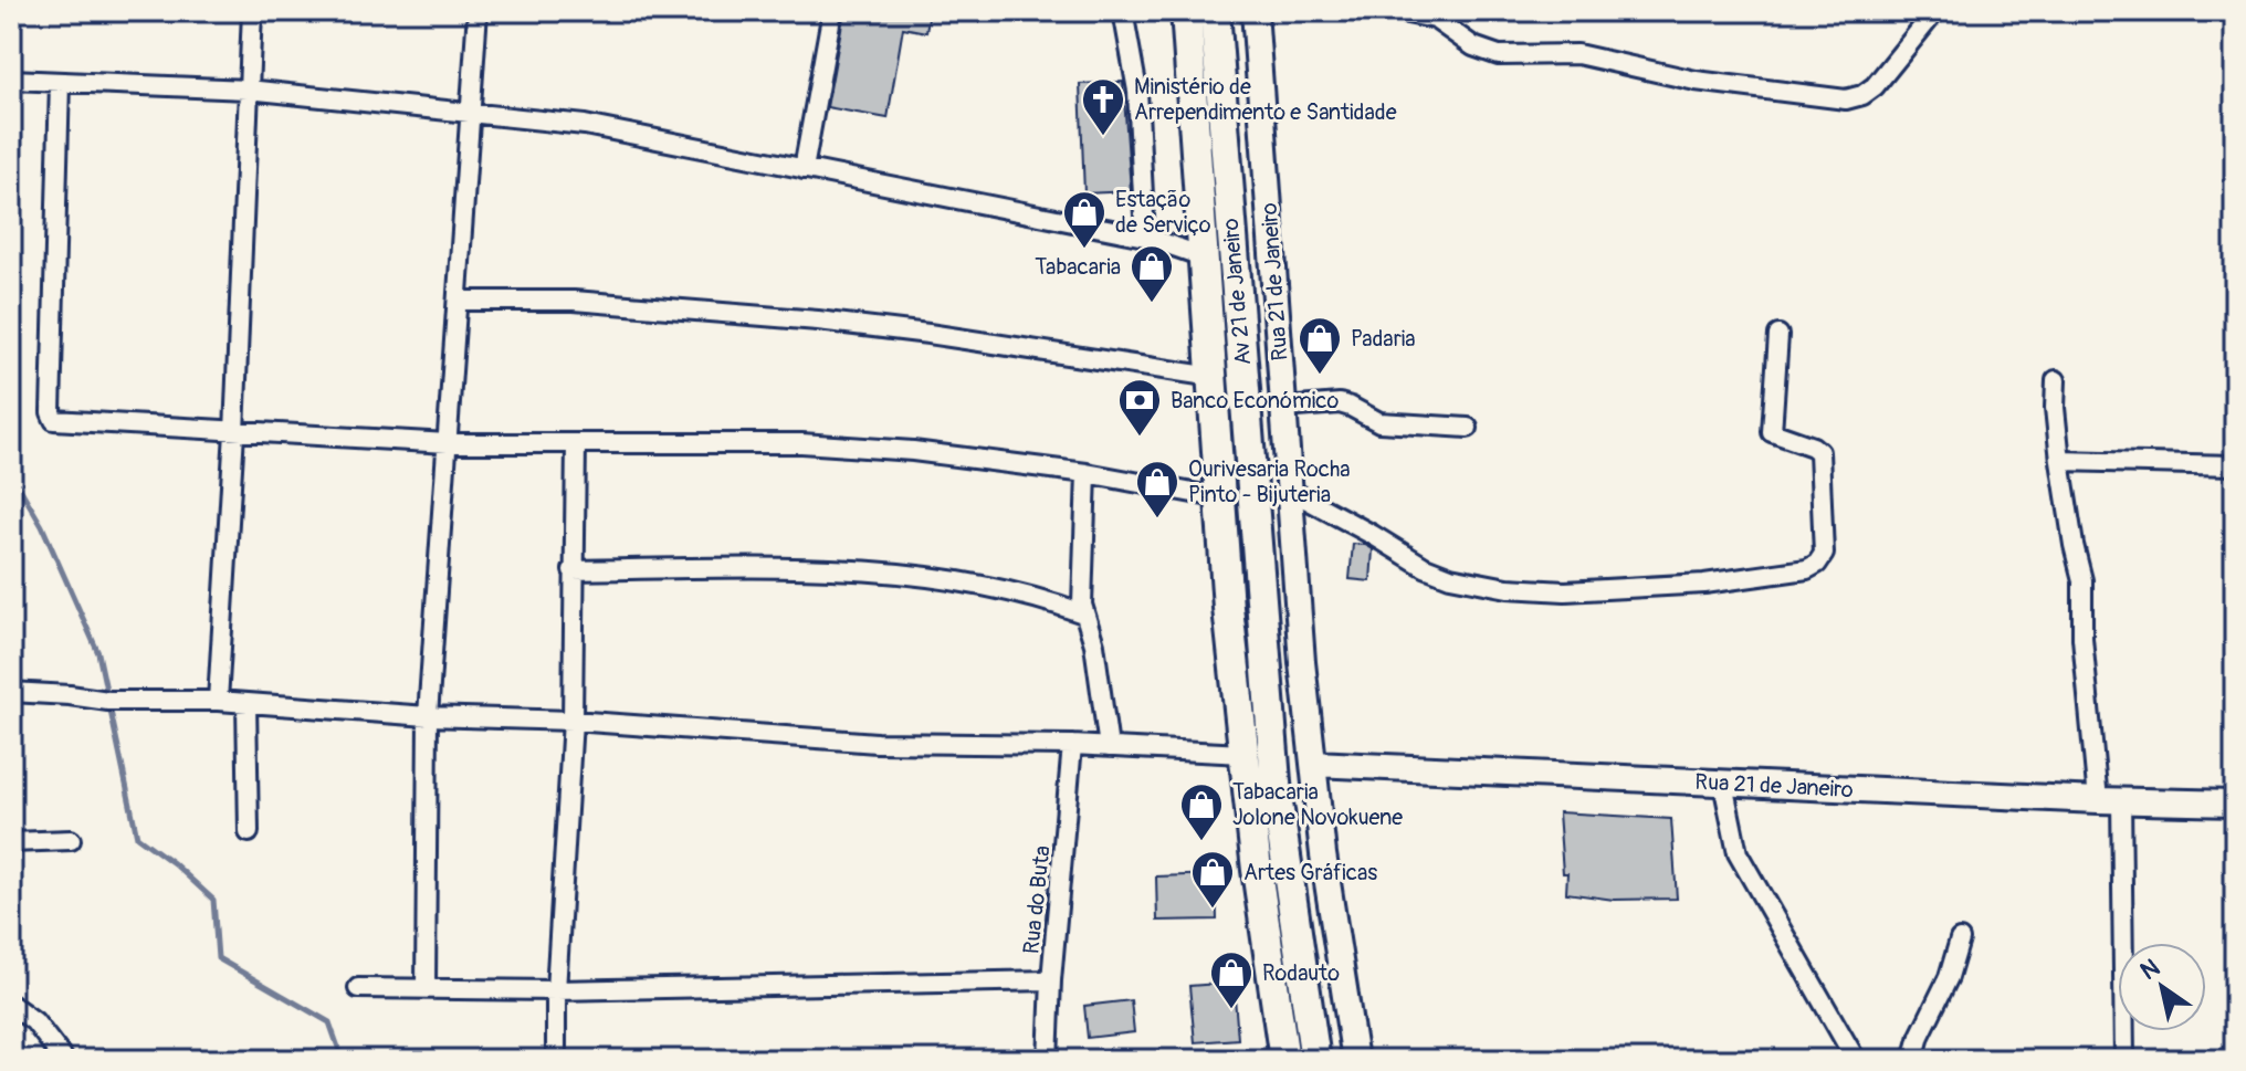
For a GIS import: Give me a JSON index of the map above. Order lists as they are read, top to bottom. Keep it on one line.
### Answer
{"streets":{"main road":["Av 21 de Janeiro"],"street":["Rua 21 de Janeiro","Rua do Buta"]},"places":{"church":["Ministério de Arrependimento e Santidade"],"shop":["Estação de Serviço","Tabacaria","Padaria","Ourivesaria Rocha Pinto - Bijuteria","Tabacaria Jolone Novokuene","Artes Gráficas","Rodauto"],"bank":["Banco Económico"]},"north":"top left"}
